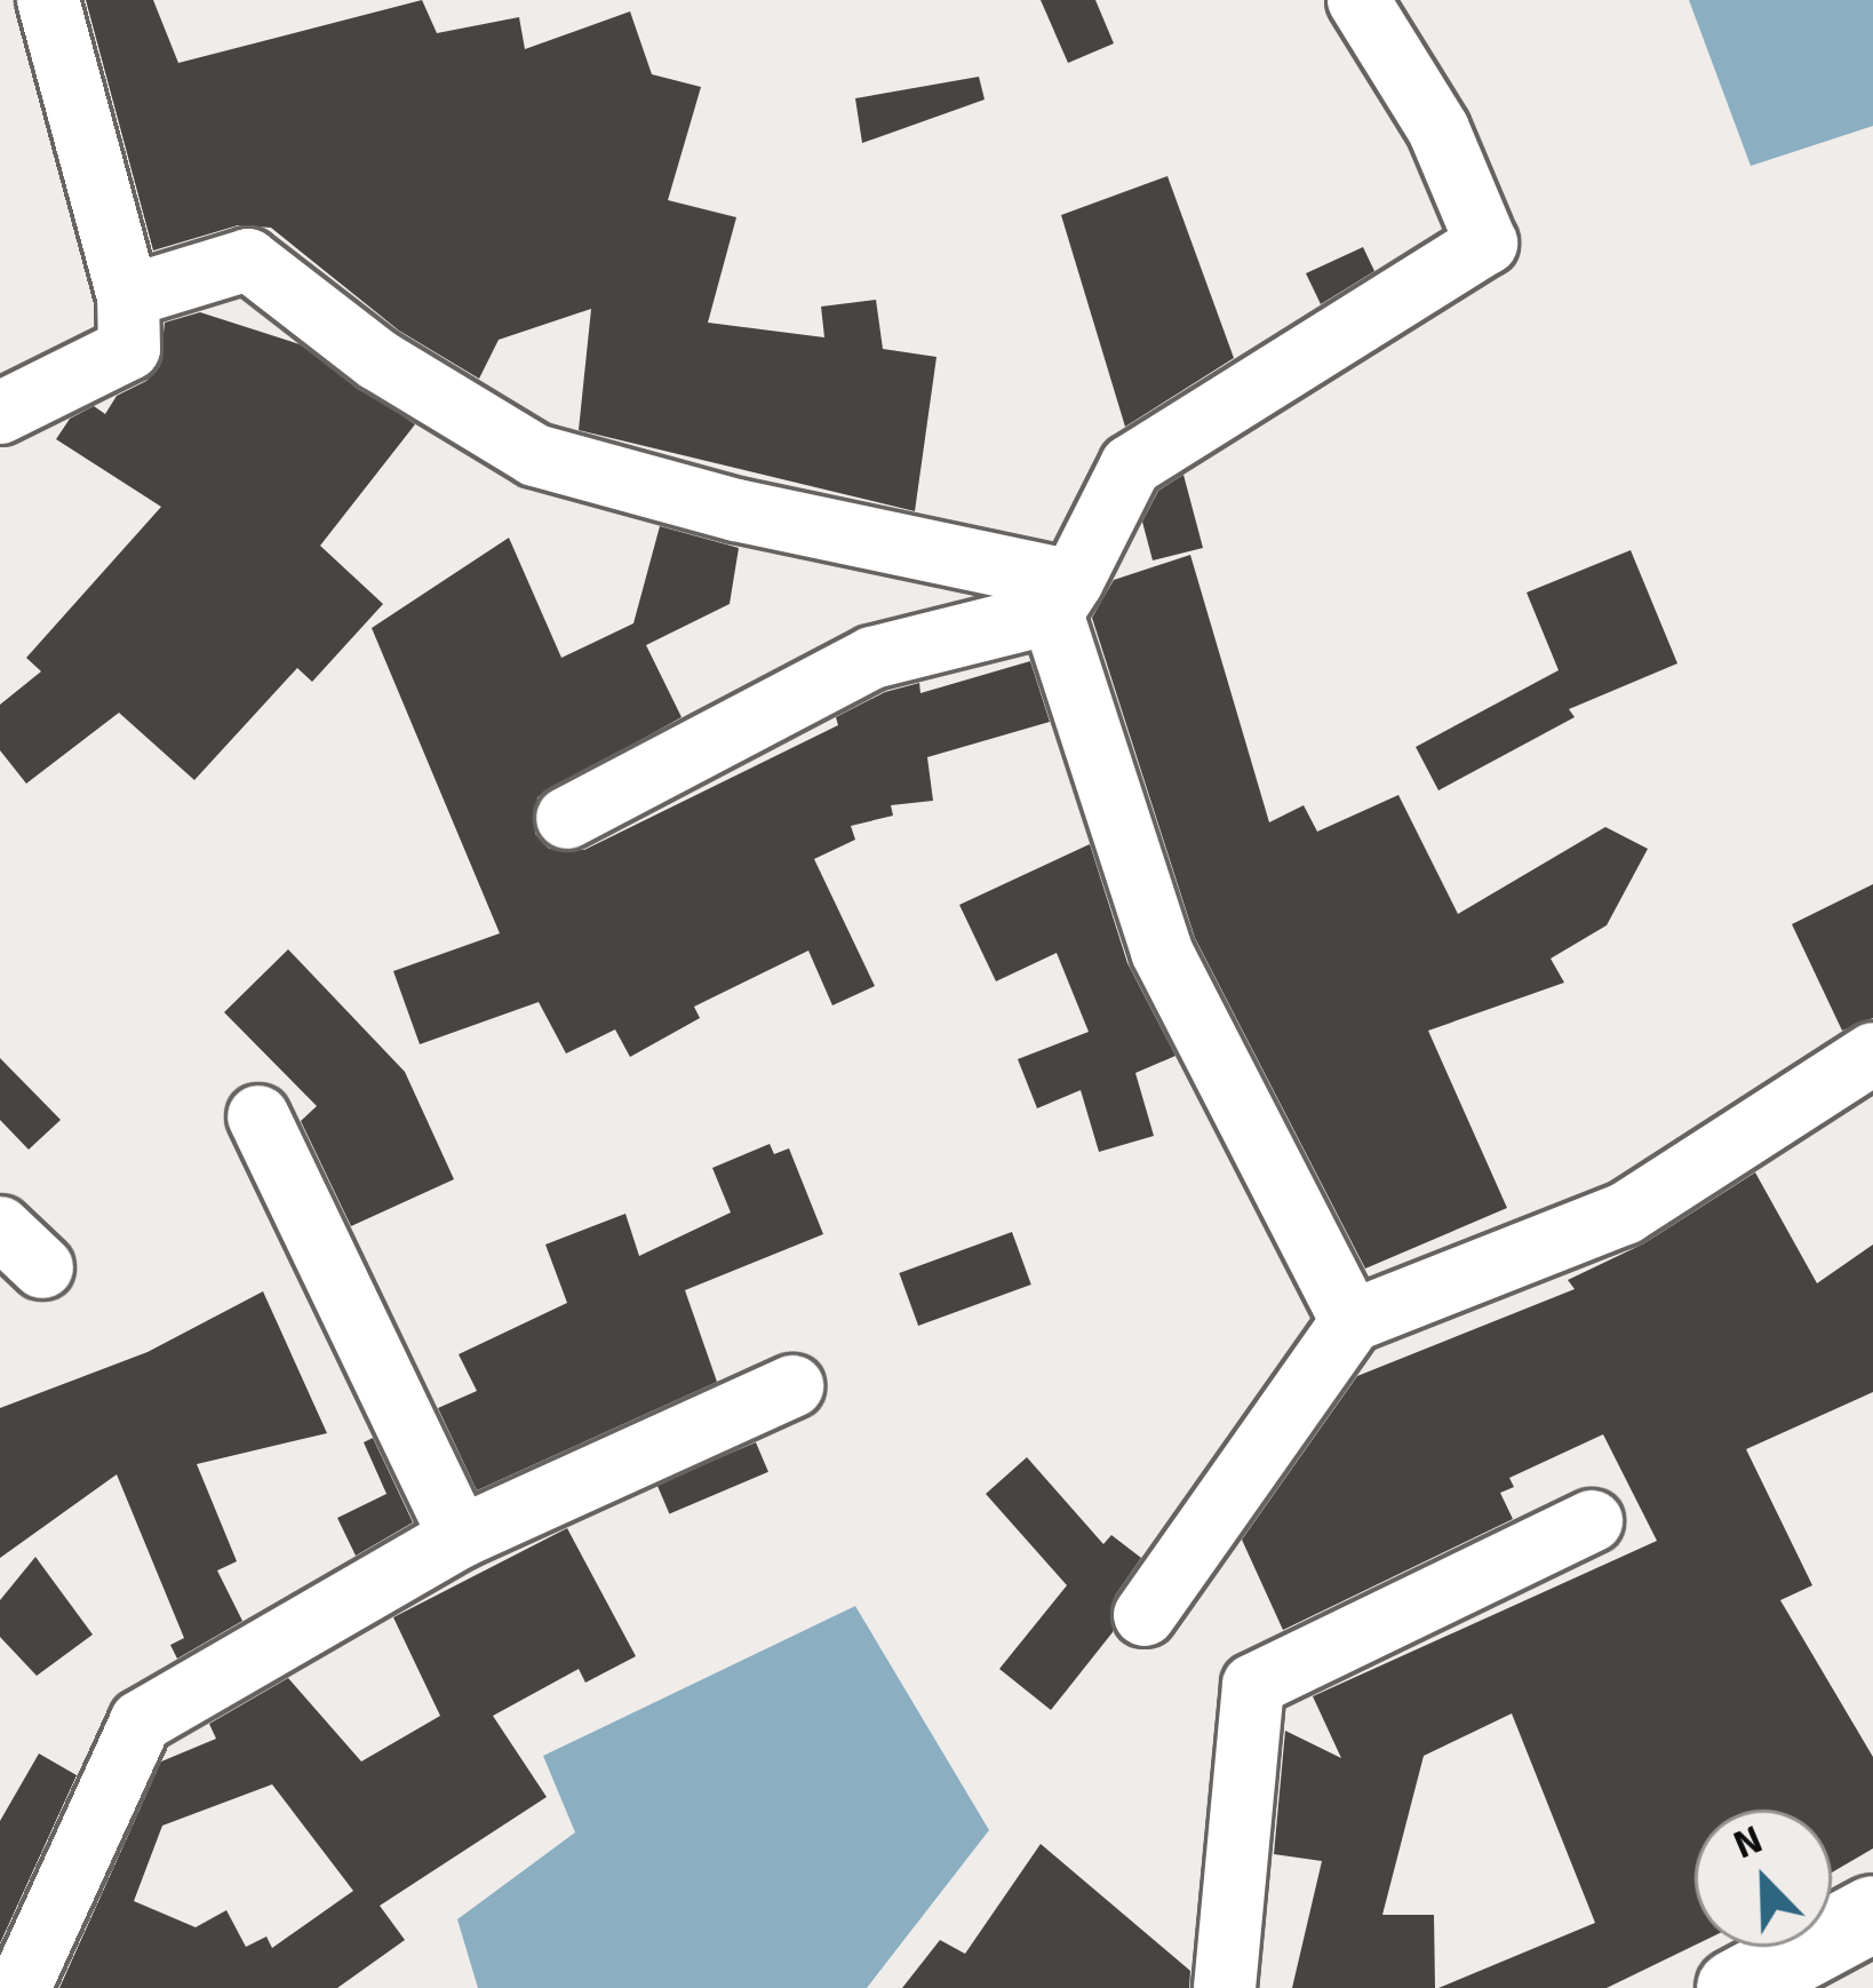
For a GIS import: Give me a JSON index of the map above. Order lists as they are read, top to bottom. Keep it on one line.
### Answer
{"north":"top left"}
